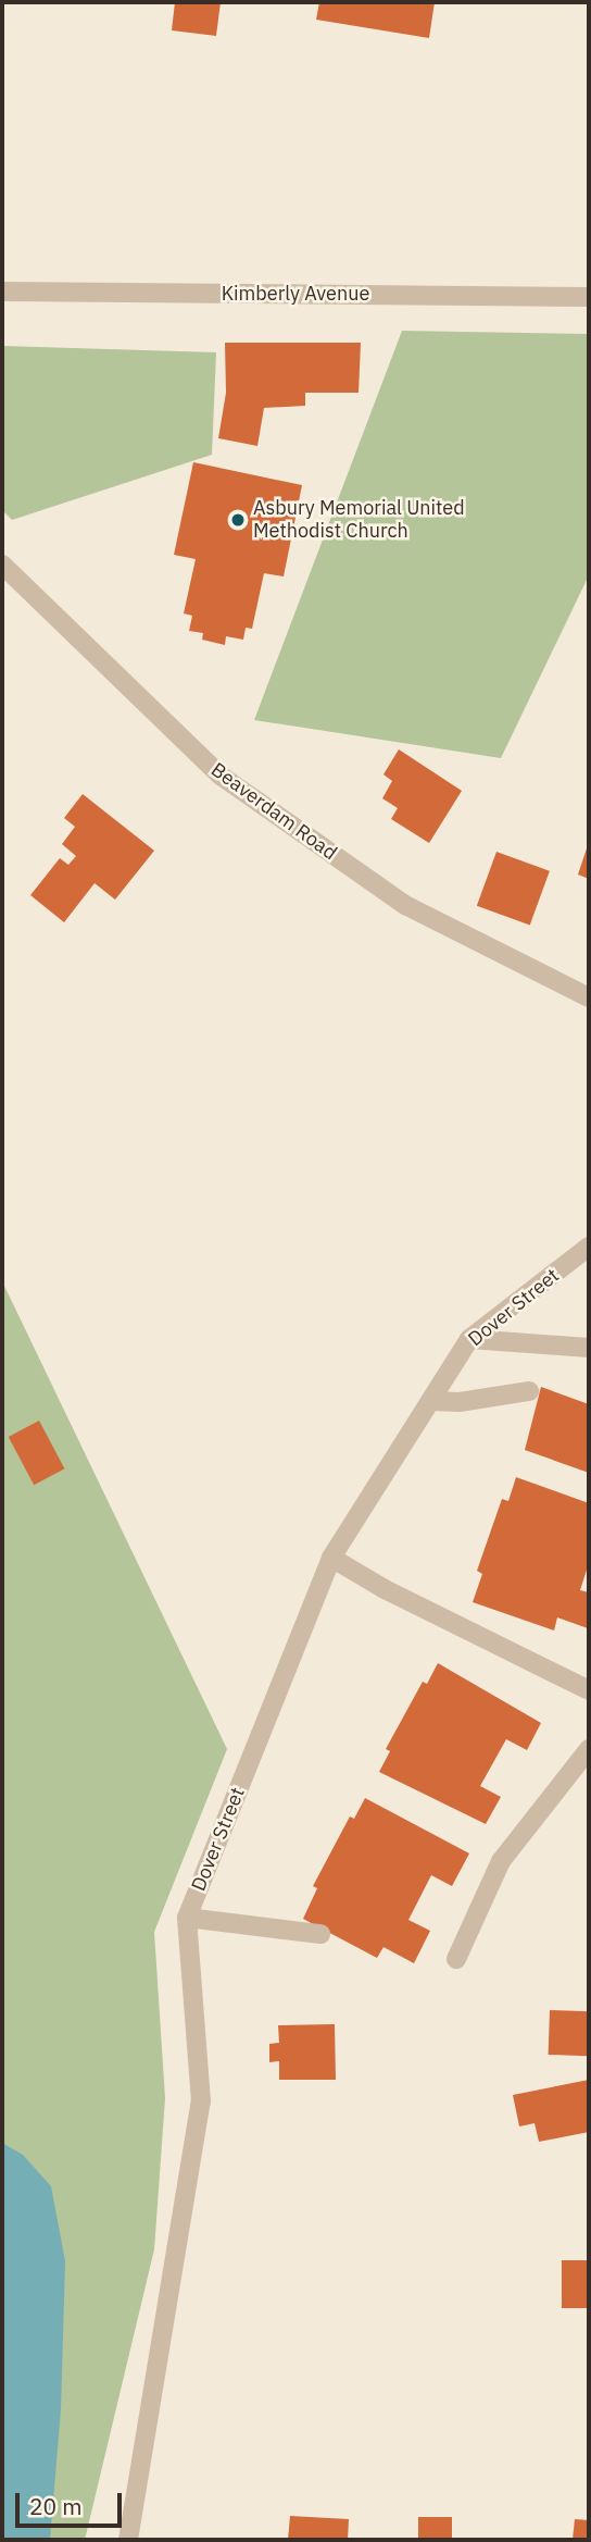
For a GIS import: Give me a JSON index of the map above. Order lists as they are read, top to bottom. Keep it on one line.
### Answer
{"streets":{"street":["Kimberly Avenue","Beaverdam Road","Dover Street"]},"places":["Asbury Memorial United Methodist Church"],"scale_bar":"20 m"}
